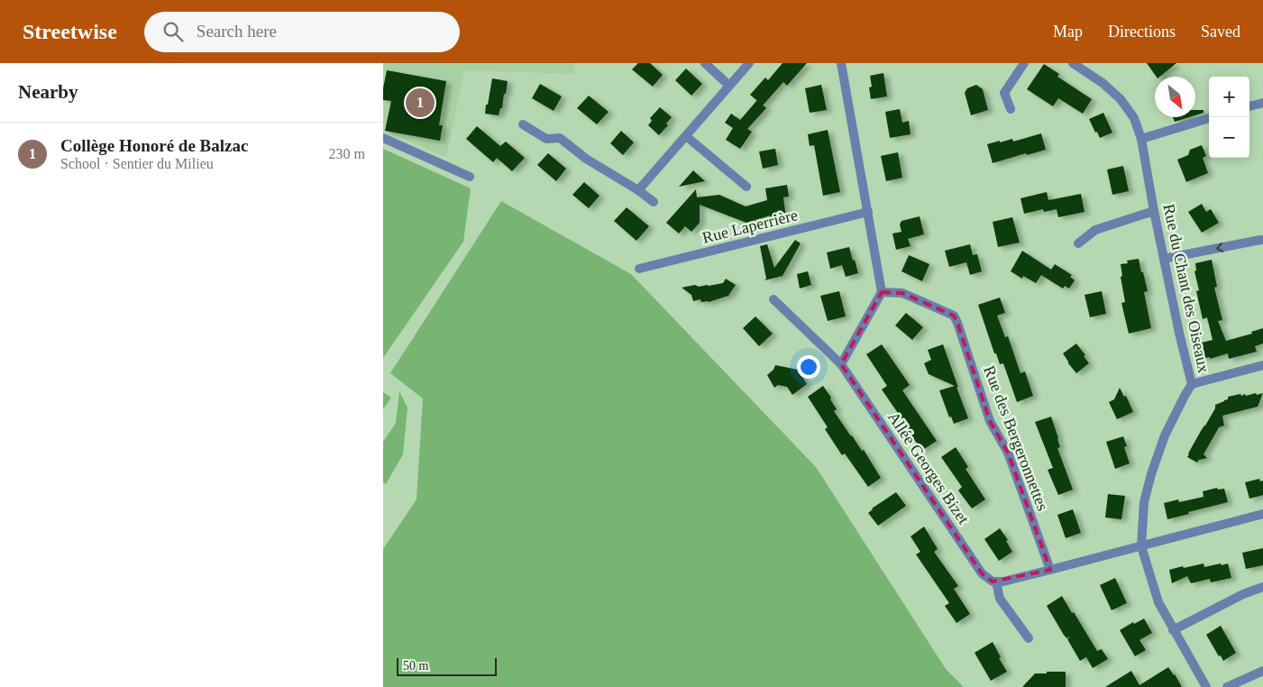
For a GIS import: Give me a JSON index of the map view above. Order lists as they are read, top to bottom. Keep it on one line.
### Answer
{"streets":{"street":["Rue Laperrière","Rue du Chant des Oiseaux","Rue des Bergeronnettes","Allée Georges Bizet"]},"scale_bar":"50 m","north":"bottom right","page":{"header":"Streetwise","search":"Search here","nav":["Map","Directions","Saved"],"heading":"Nearby","map_buttons":["+","−"],"pins":"1","list":[{"mark":"1","name":"Collège Honoré de Balzac","note":"School · Sentier du Milieu","value":"230 m"}],"scale":"50 m"}}
